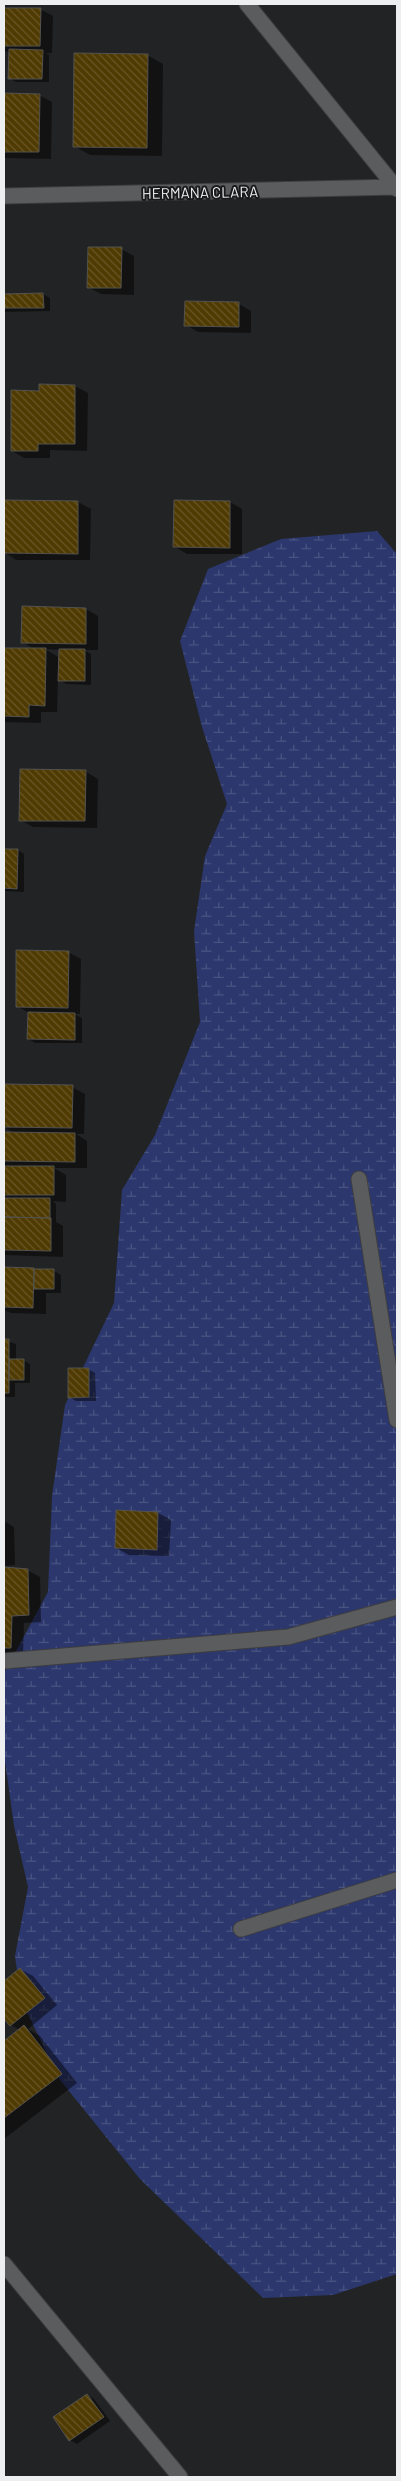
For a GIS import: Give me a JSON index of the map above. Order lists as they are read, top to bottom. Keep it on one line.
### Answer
{"streets":{"street":["HERMANA CLARA"]}}
